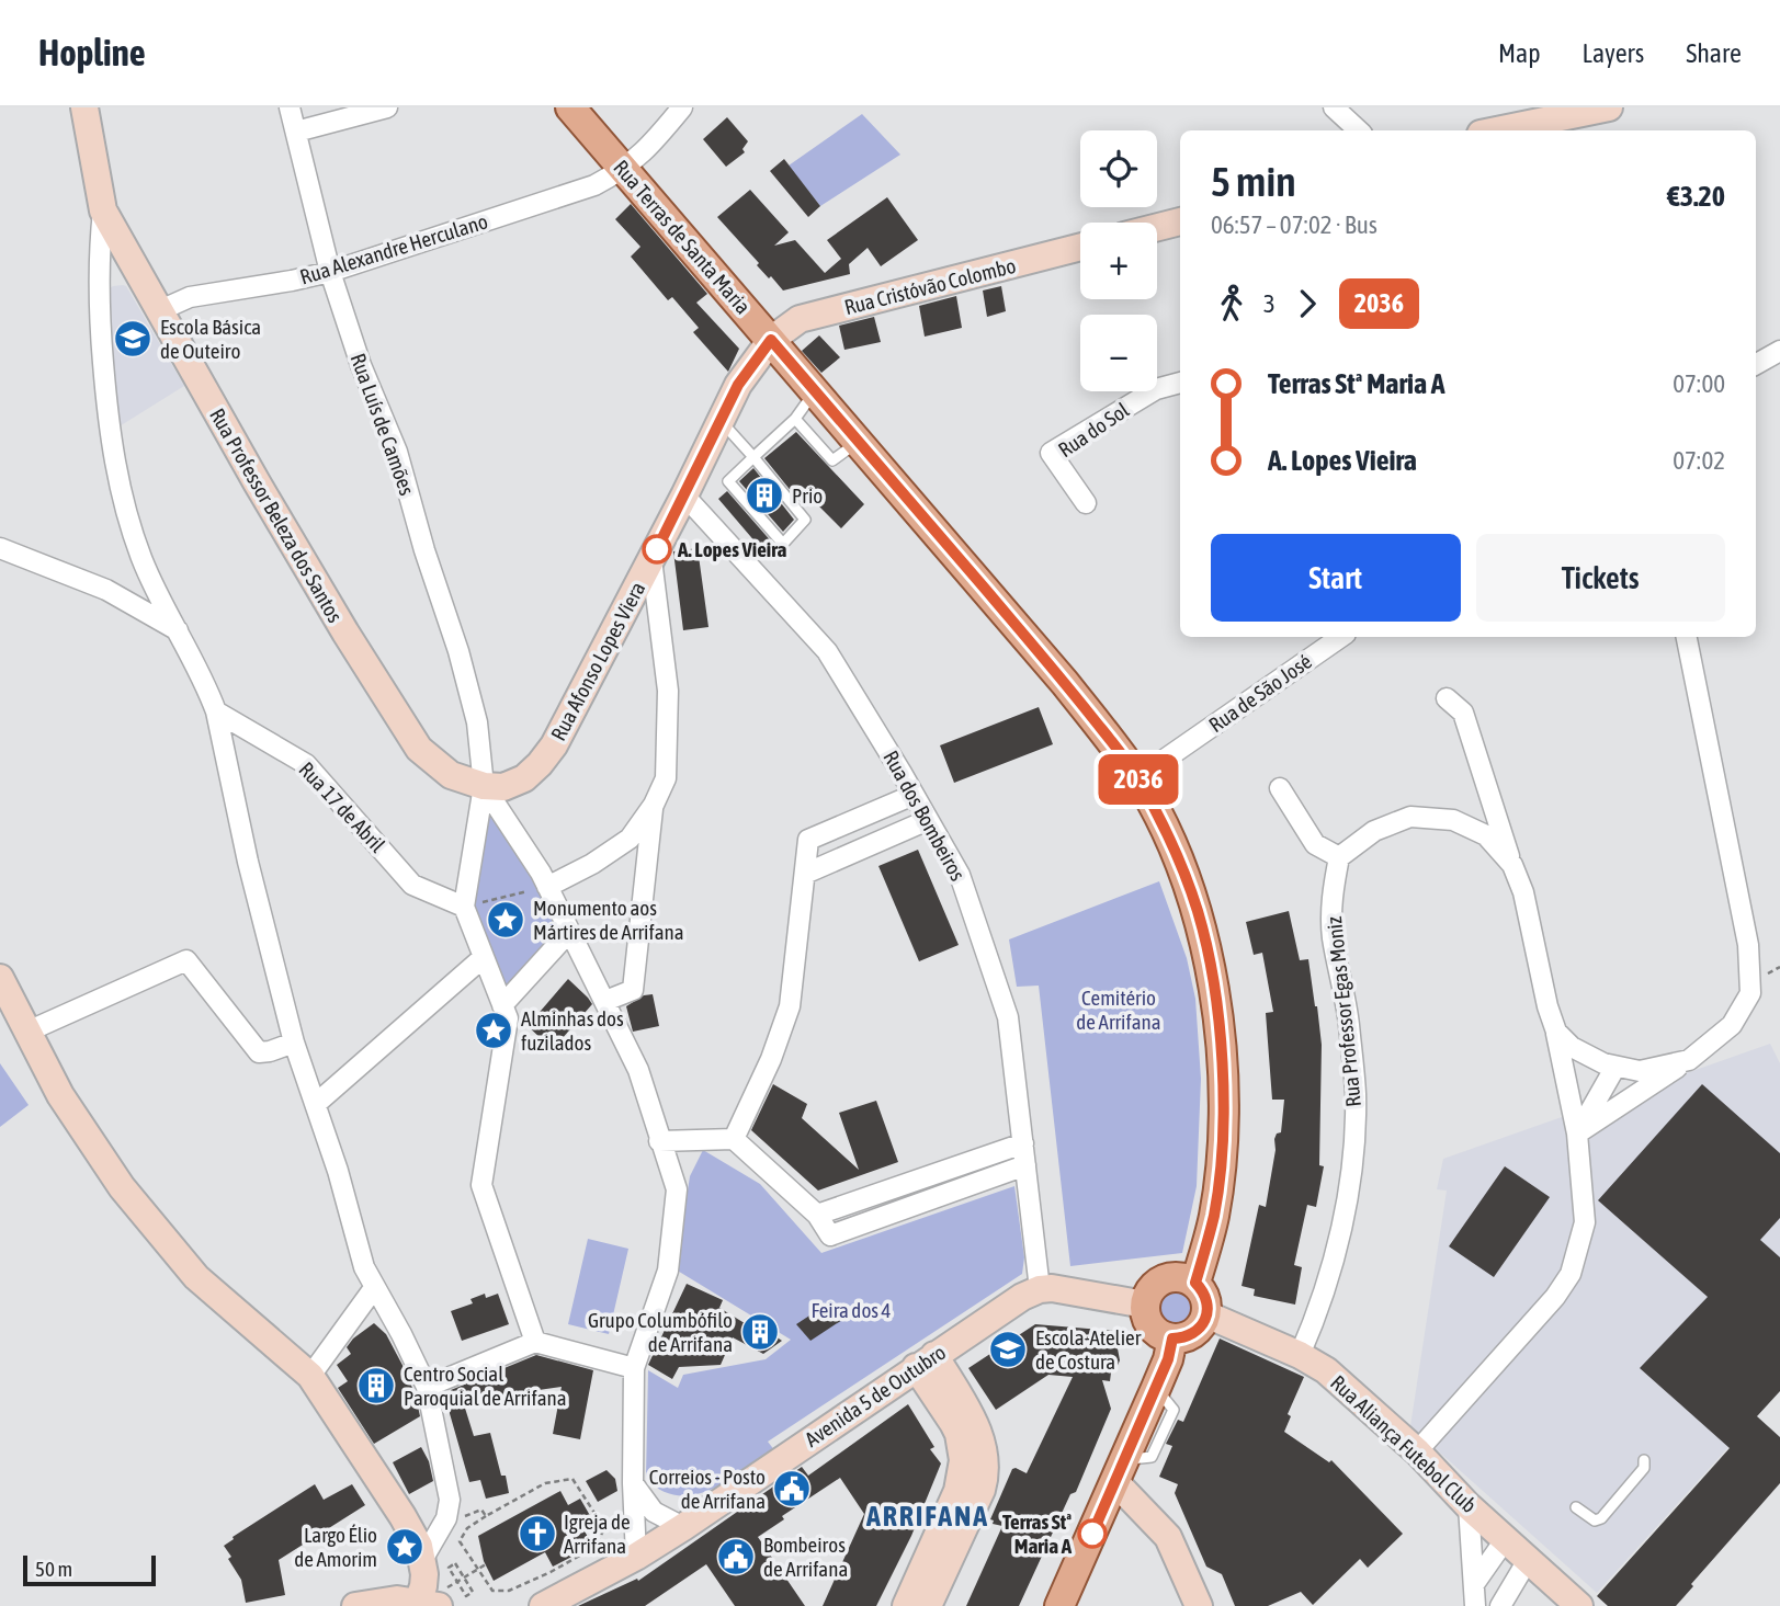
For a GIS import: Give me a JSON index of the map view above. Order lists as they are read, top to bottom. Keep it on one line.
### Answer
{"streets":{"main road":["Rua Terras de Santa Maria"],"street":["Rua Alexandre Herculano","Rua Cristóvão Colombo","Rua Luís de Camões","Rua do Sol","Rua Professor Beleza dos Santos","Rua Afonso Lopes Viera","Rua de São José","Rua 17 de Abril","Rua dos Bombeiros","Rua Professor Egas Moniz","Avenida 5 de Outubro","Rua Aliança Futebol Club"]},"crossings":[["Rua Terras de Santa Maria","Rua Alexandre Herculano"],["Rua Terras de Santa Maria","Rua Cristóvão Colombo"],["Rua Terras de Santa Maria","Rua Afonso Lopes Viera"],["Rua Terras de Santa Maria","Rua de São José"],["Rua Terras de Santa Maria","Rua Aliança Futebol Club"],["Rua Alexandre Herculano","Rua Luís de Camões"],["Rua Alexandre Herculano","Rua Professor Beleza dos Santos"],["Rua Cristóvão Colombo","Rua Afonso Lopes Viera"],["Rua Luís de Camões","Rua Professor Beleza dos Santos"],["Rua Luís de Camões","Rua Afonso Lopes Viera"],["Rua Professor Beleza dos Santos","Rua Afonso Lopes Viera"],["Rua Afonso Lopes Viera","Rua dos Bombeiros"],["Rua dos Bombeiros","Avenida 5 de Outubro"],["Rua Professor Egas Moniz","Rua Aliança Futebol Club"]],"districts":["ARRIFANA"],"parks":["Cemitério de Arrifana","Feira dos 4"],"places":{"school or university":["Escola Básica de Outeiro","Escola-Atelier de Costura"],"building":["Prio","Grupo Columbófilo de Arrifana","Centro Social Paroquial de Arrifana"],"other":["A. Lopes Vieira","Terras Stª Maria A"],"place":["Monumento aos Mártires de Arrifana","Alminhas dos fuzilados","Largo Élio de Amorim"],"public building":["Correios - Posto de Arrifana","Bombeiros de Arrifana"],"church":["Igreja de Arrifana"]},"lines":["bus line 2036"],"scale_bar":"50 m","page":{"header":"Hopline","nav":["Map","Layers","Share"],"on_map":"2036","map_buttons":["+","−"],"heading":["5 min","06:57 – 07:02 · Bus","€3.20"],"legs":["3","2036"],"list":[{"name":"Terras Stª Maria A","value":"07:00"},{"name":"A. Lopes Vieira","value":"07:02"}],"buttons":["Start","Tickets"],"scale":"50 m"}}
